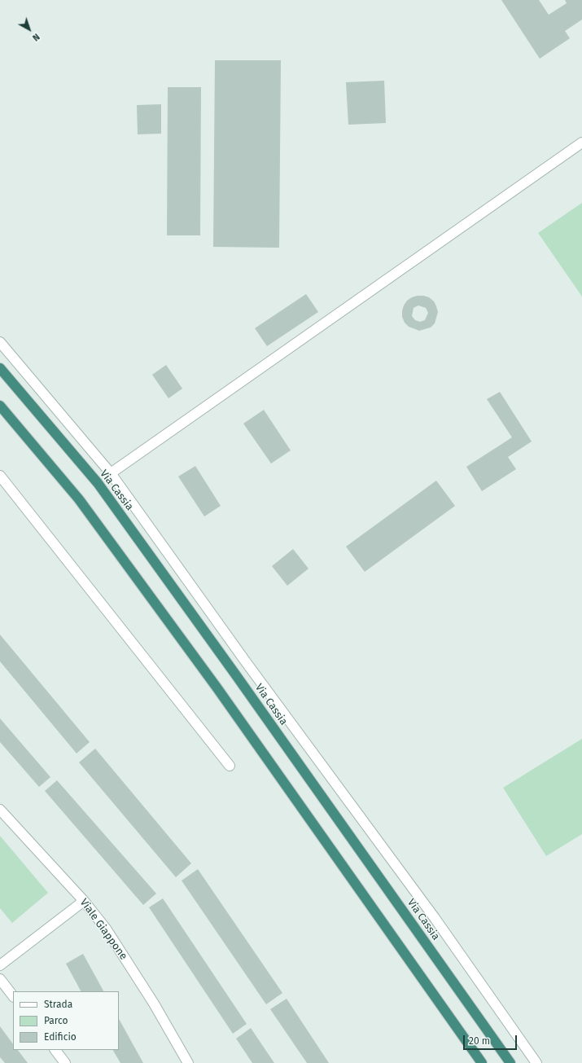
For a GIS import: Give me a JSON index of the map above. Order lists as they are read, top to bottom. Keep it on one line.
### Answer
{"streets":{"highway":["Via Cassia"],"street":["Viale Giappone"]},"legend":["Strada","Parco","Edificio"],"scale_bar":"20 m","north":"bottom right"}
